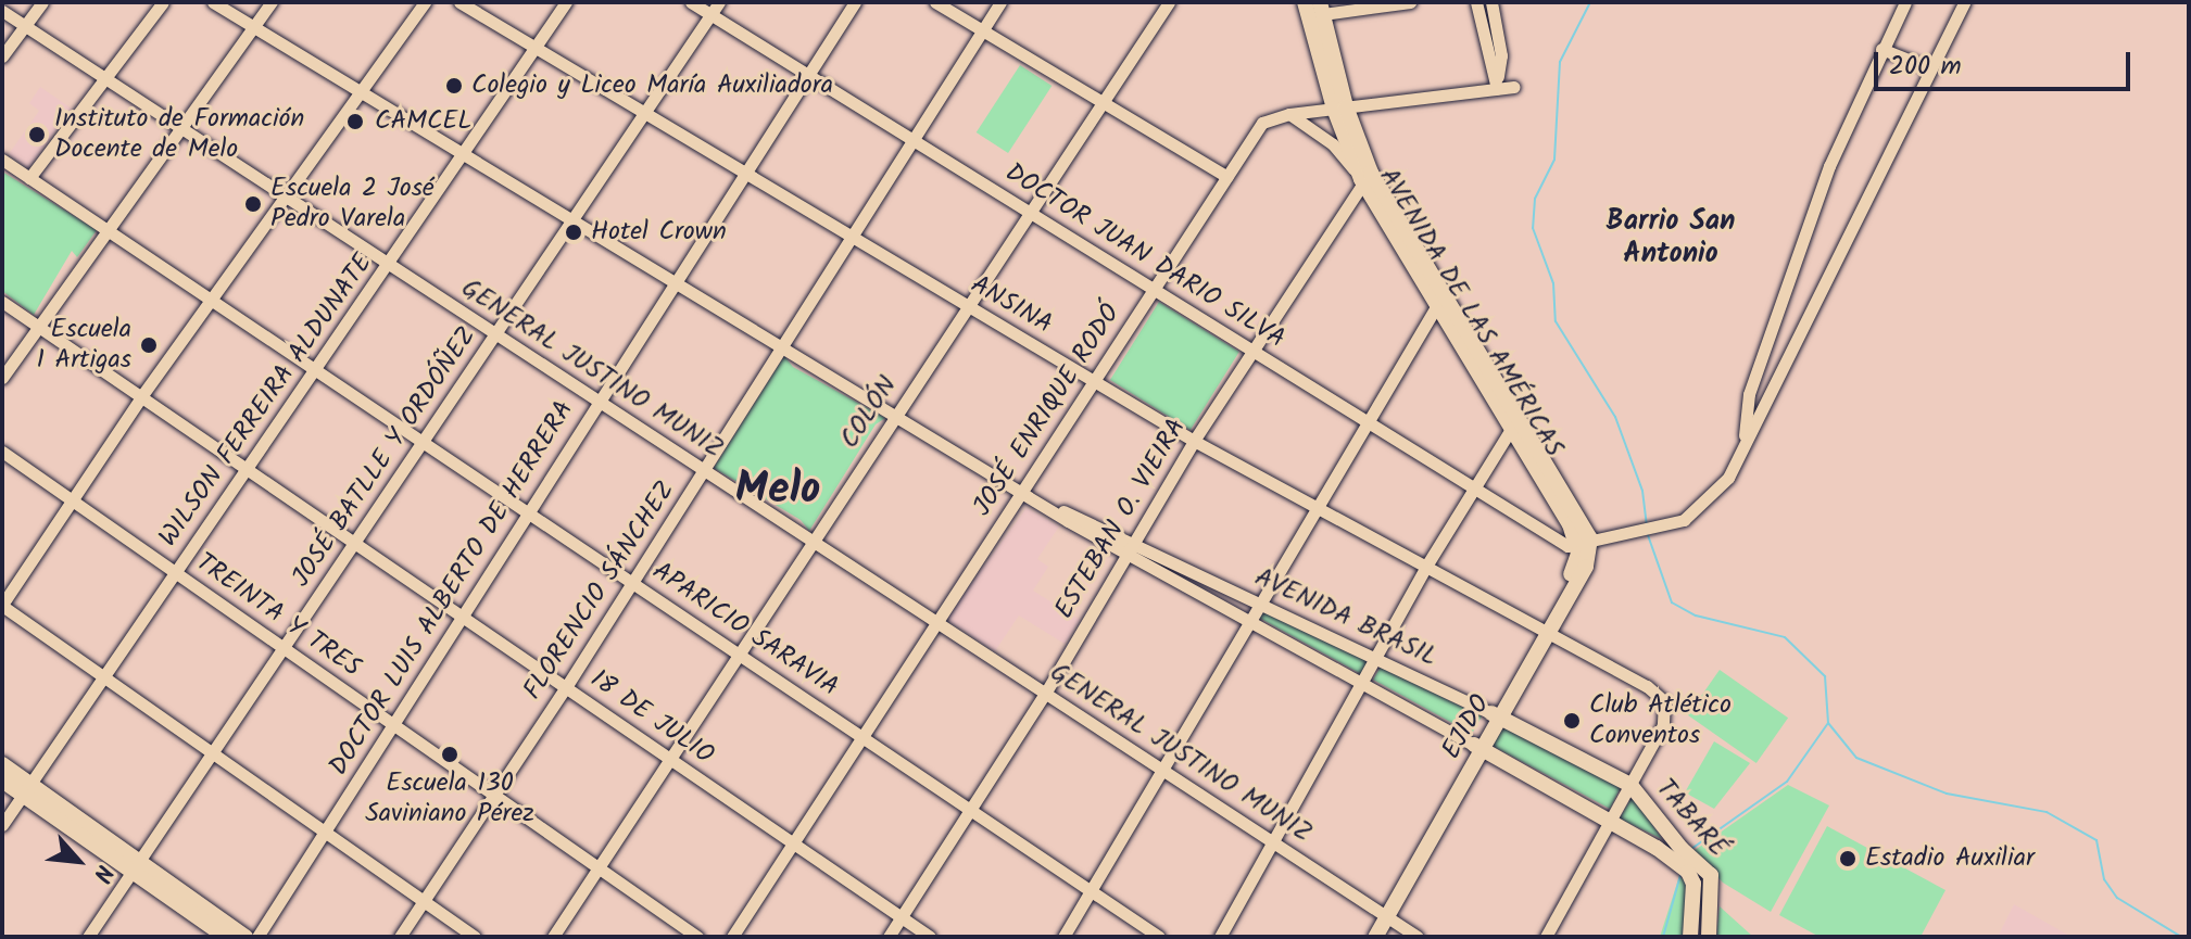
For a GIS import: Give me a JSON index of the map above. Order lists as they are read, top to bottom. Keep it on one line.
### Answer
{"streets":{"main road":["AVENIDA DE LAS AMÉRICAS","AVENIDA BRASIL","EJIDO","TABARÉ"],"street":["DOCTOR JUAN DARIO SILVA","ANSINA","GENERAL JUSTINO MUNIZ","WILSON FERREIRA ALDUNATE","JOSÉ ENRIQUE RODÓ","COLÓN","JOSÉ BATLLE Y ORDÓÑEZ","ESTEBAN O. VIEIRA","DOCTOR LUIS ALBERTO DE HERRERA","FLORENCIO SÁNCHEZ","TREINTA Y TRES","APARICIO SARAVIA","18 DE JULIO"]},"crossings":[["DOCTOR JUAN DARIO SILVA","AVENIDA DE LAS AMÉRICAS"],["DOCTOR JUAN DARIO SILVA","JOSÉ ENRIQUE RODÓ"],["DOCTOR JUAN DARIO SILVA","COLÓN"],["DOCTOR JUAN DARIO SILVA","JOSÉ BATLLE Y ORDÓÑEZ"],["DOCTOR JUAN DARIO SILVA","ESTEBAN O. VIEIRA"],["DOCTOR JUAN DARIO SILVA","DOCTOR LUIS ALBERTO DE HERRERA"],["DOCTOR JUAN DARIO SILVA","FLORENCIO SÁNCHEZ"],["DOCTOR JUAN DARIO SILVA","EJIDO"],["ANSINA","WILSON FERREIRA ALDUNATE"],["ANSINA","JOSÉ ENRIQUE RODÓ"],["ANSINA","COLÓN"],["ANSINA","JOSÉ BATLLE Y ORDÓÑEZ"],["ANSINA","ESTEBAN O. VIEIRA"],["ANSINA","DOCTOR LUIS ALBERTO DE HERRERA"],["ANSINA","FLORENCIO SÁNCHEZ"],["ANSINA","AVENIDA BRASIL"],["ANSINA","EJIDO"],["ANSINA","TABARÉ"],["AVENIDA DE LAS AMÉRICAS","JOSÉ ENRIQUE RODÓ"],["AVENIDA DE LAS AMÉRICAS","ESTEBAN O. VIEIRA"],["AVENIDA DE LAS AMÉRICAS","EJIDO"],["GENERAL JUSTINO MUNIZ","WILSON FERREIRA ALDUNATE"],["GENERAL JUSTINO MUNIZ","JOSÉ ENRIQUE RODÓ"],["GENERAL JUSTINO MUNIZ","COLÓN"],["GENERAL JUSTINO MUNIZ","JOSÉ BATLLE Y ORDÓÑEZ"],["GENERAL JUSTINO MUNIZ","ESTEBAN O. VIEIRA"],["GENERAL JUSTINO MUNIZ","DOCTOR LUIS ALBERTO DE HERRERA"],["GENERAL JUSTINO MUNIZ","FLORENCIO SÁNCHEZ"],["GENERAL JUSTINO MUNIZ","EJIDO"],["WILSON FERREIRA ALDUNATE","TREINTA Y TRES"],["WILSON FERREIRA ALDUNATE","AVENIDA BRASIL"],["WILSON FERREIRA ALDUNATE","APARICIO SARAVIA"],["WILSON FERREIRA ALDUNATE","18 DE JULIO"],["JOSÉ ENRIQUE RODÓ","AVENIDA BRASIL"],["JOSÉ ENRIQUE RODÓ","APARICIO SARAVIA"],["JOSÉ ENRIQUE RODÓ","18 DE JULIO"],["COLÓN","TREINTA Y TRES"],["COLÓN","AVENIDA BRASIL"],["COLÓN","APARICIO SARAVIA"],["COLÓN","18 DE JULIO"],["JOSÉ BATLLE Y ORDÓÑEZ","TREINTA Y TRES"],["JOSÉ BATLLE Y ORDÓÑEZ","AVENIDA BRASIL"],["JOSÉ BATLLE Y ORDÓÑEZ","APARICIO SARAVIA"],["JOSÉ BATLLE Y ORDÓÑEZ","18 DE JULIO"],["ESTEBAN O. VIEIRA","AVENIDA BRASIL"],["ESTEBAN O. VIEIRA","APARICIO SARAVIA"],["ESTEBAN O. VIEIRA","18 DE JULIO"],["DOCTOR LUIS ALBERTO DE HERRERA","TREINTA Y TRES"],["DOCTOR LUIS ALBERTO DE HERRERA","AVENIDA BRASIL"],["DOCTOR LUIS ALBERTO DE HERRERA","APARICIO SARAVIA"],["DOCTOR LUIS ALBERTO DE HERRERA","18 DE JULIO"],["FLORENCIO SÁNCHEZ","TREINTA Y TRES"],["FLORENCIO SÁNCHEZ","AVENIDA BRASIL"],["FLORENCIO SÁNCHEZ","APARICIO SARAVIA"],["FLORENCIO SÁNCHEZ","18 DE JULIO"],["AVENIDA BRASIL","EJIDO"],["AVENIDA BRASIL","TABARÉ"]],"districts":["Barrio San Antonio","Melo"],"places":["Colegio y Liceo María Auxiliadora","CAMCEL","Instituto de Formación Docente de Melo","Escuela 2 José Pedro Varela","Hotel Crown","Escuela 1 Artigas","Club Atlético Conventos","Escuela 130 Saviniano Pérez","Estadio Auxiliar"],"scale_bar":"200 m","north":"bottom right"}
